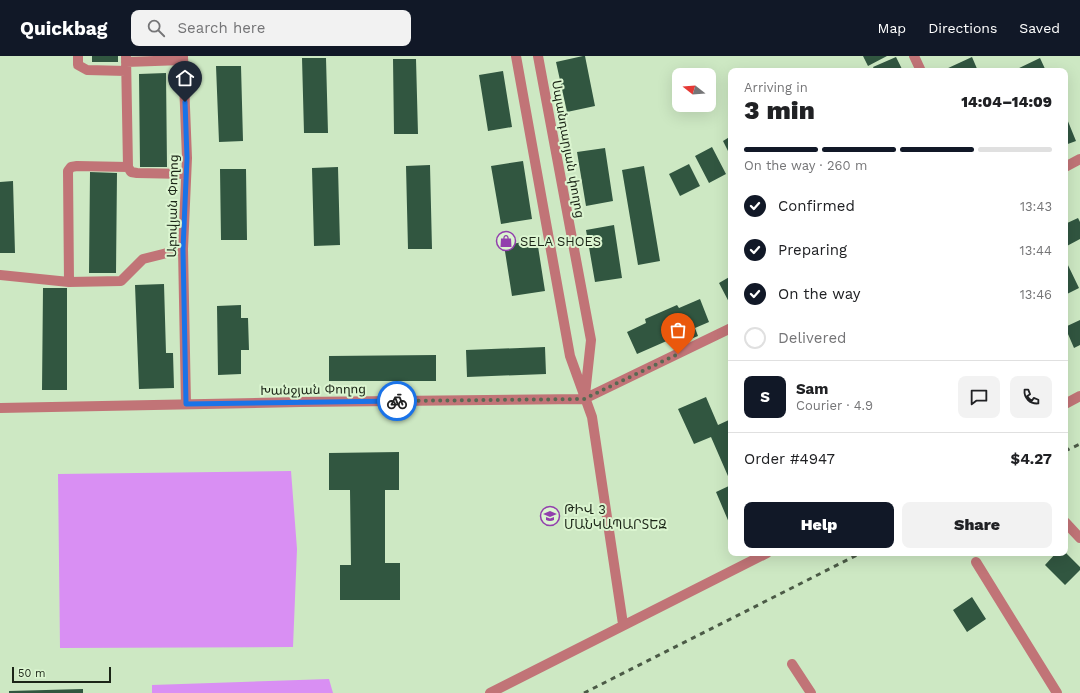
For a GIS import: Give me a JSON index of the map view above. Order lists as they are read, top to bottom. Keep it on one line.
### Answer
{"streets":{"street":["Սպանդարյան փողոց","Աբովյան Փողոց","Խանջյան Փողոց"]},"crossings":[["Սպանդարյան փողոց","Խանջյան Փողոց"],["Աբովյան Փողոց","Խանջյան Փողոց"]],"places":{"shop":["SELA SHOES"],"school or university":["ԹԻՎ 3 ՄԱՆԿԱՊԱՐՏԵԶ"]},"scale_bar":"50 m","north":"left","page":{"header":"Quickbag","search":"Search here","nav":["Map","Directions","Saved"],"heading":["3 min","Arriving in","14:04–14:09"],"panel":["Sam","Courier · 4.9","Order #4947","$4.27"],"bar":"On the way · 260 m","list":[["Confirmed","13:43"],["Preparing","13:44"],["On the way","13:46"],"Delivered"],"round":"S","buttons":["Help","Share"],"scale":"50 m"}}
